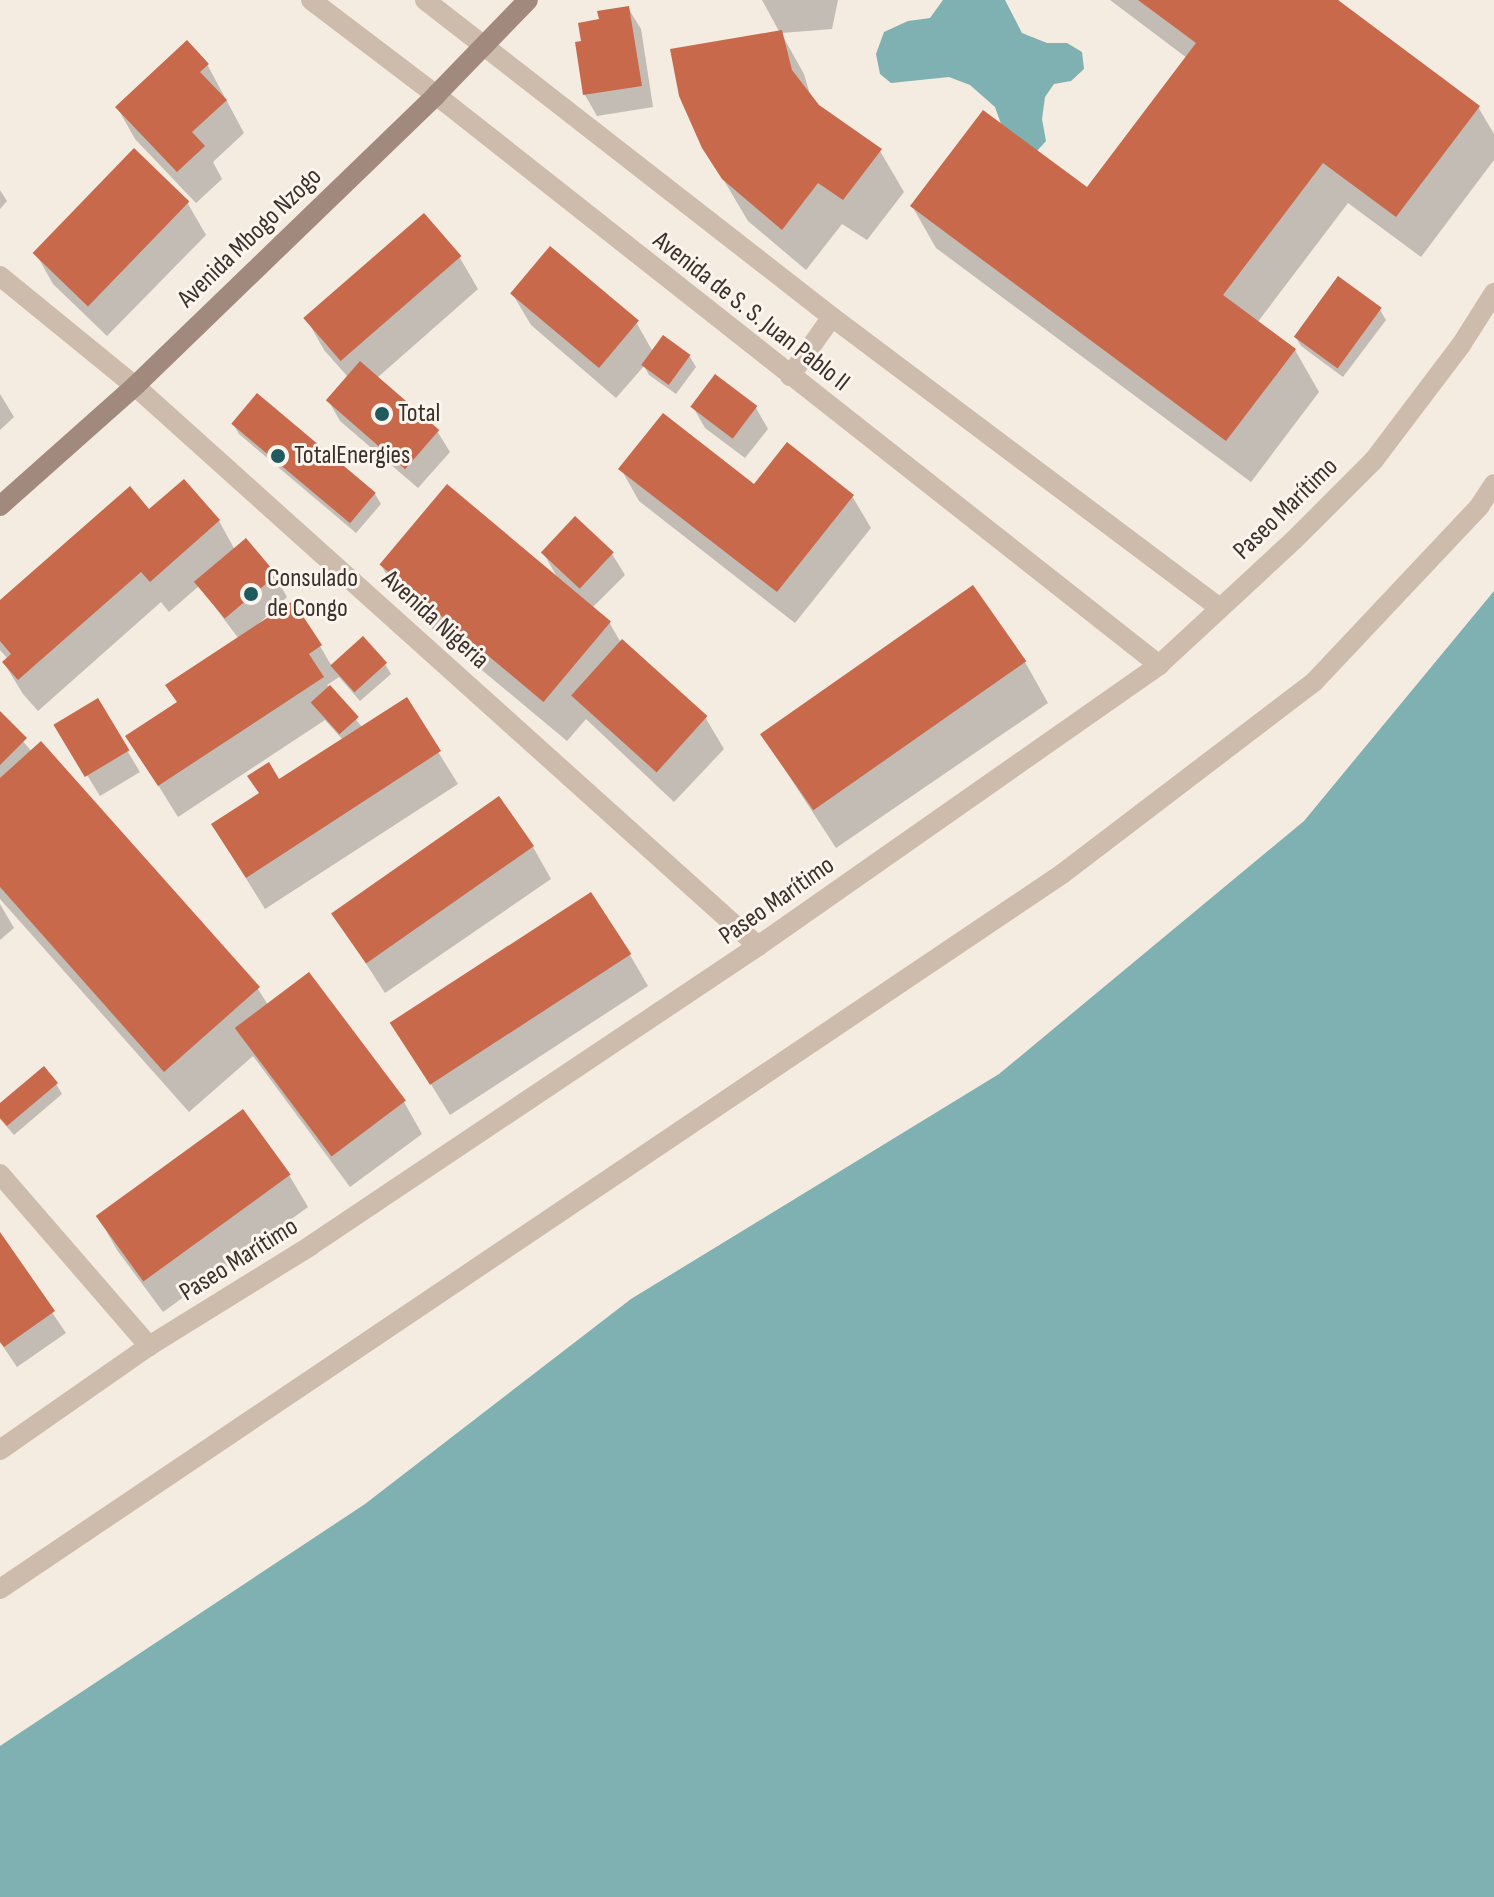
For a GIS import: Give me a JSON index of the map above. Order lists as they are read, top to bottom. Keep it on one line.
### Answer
{"streets":{"main road":["Avenida Mbogo Nzogo"],"street":["Avenida de S. S. Juan Pablo II","Paseo Marítimo","Avenida Nigeria"]},"crossings":[["Avenida Mbogo Nzogo","Avenida de S. S. Juan Pablo II"],["Avenida Mbogo Nzogo","Avenida Nigeria"],["Avenida de S. S. Juan Pablo II","Paseo Marítimo"],["Paseo Marítimo","Avenida Nigeria"]],"places":["Total","TotalEnergies","Consulado de Congo"]}
